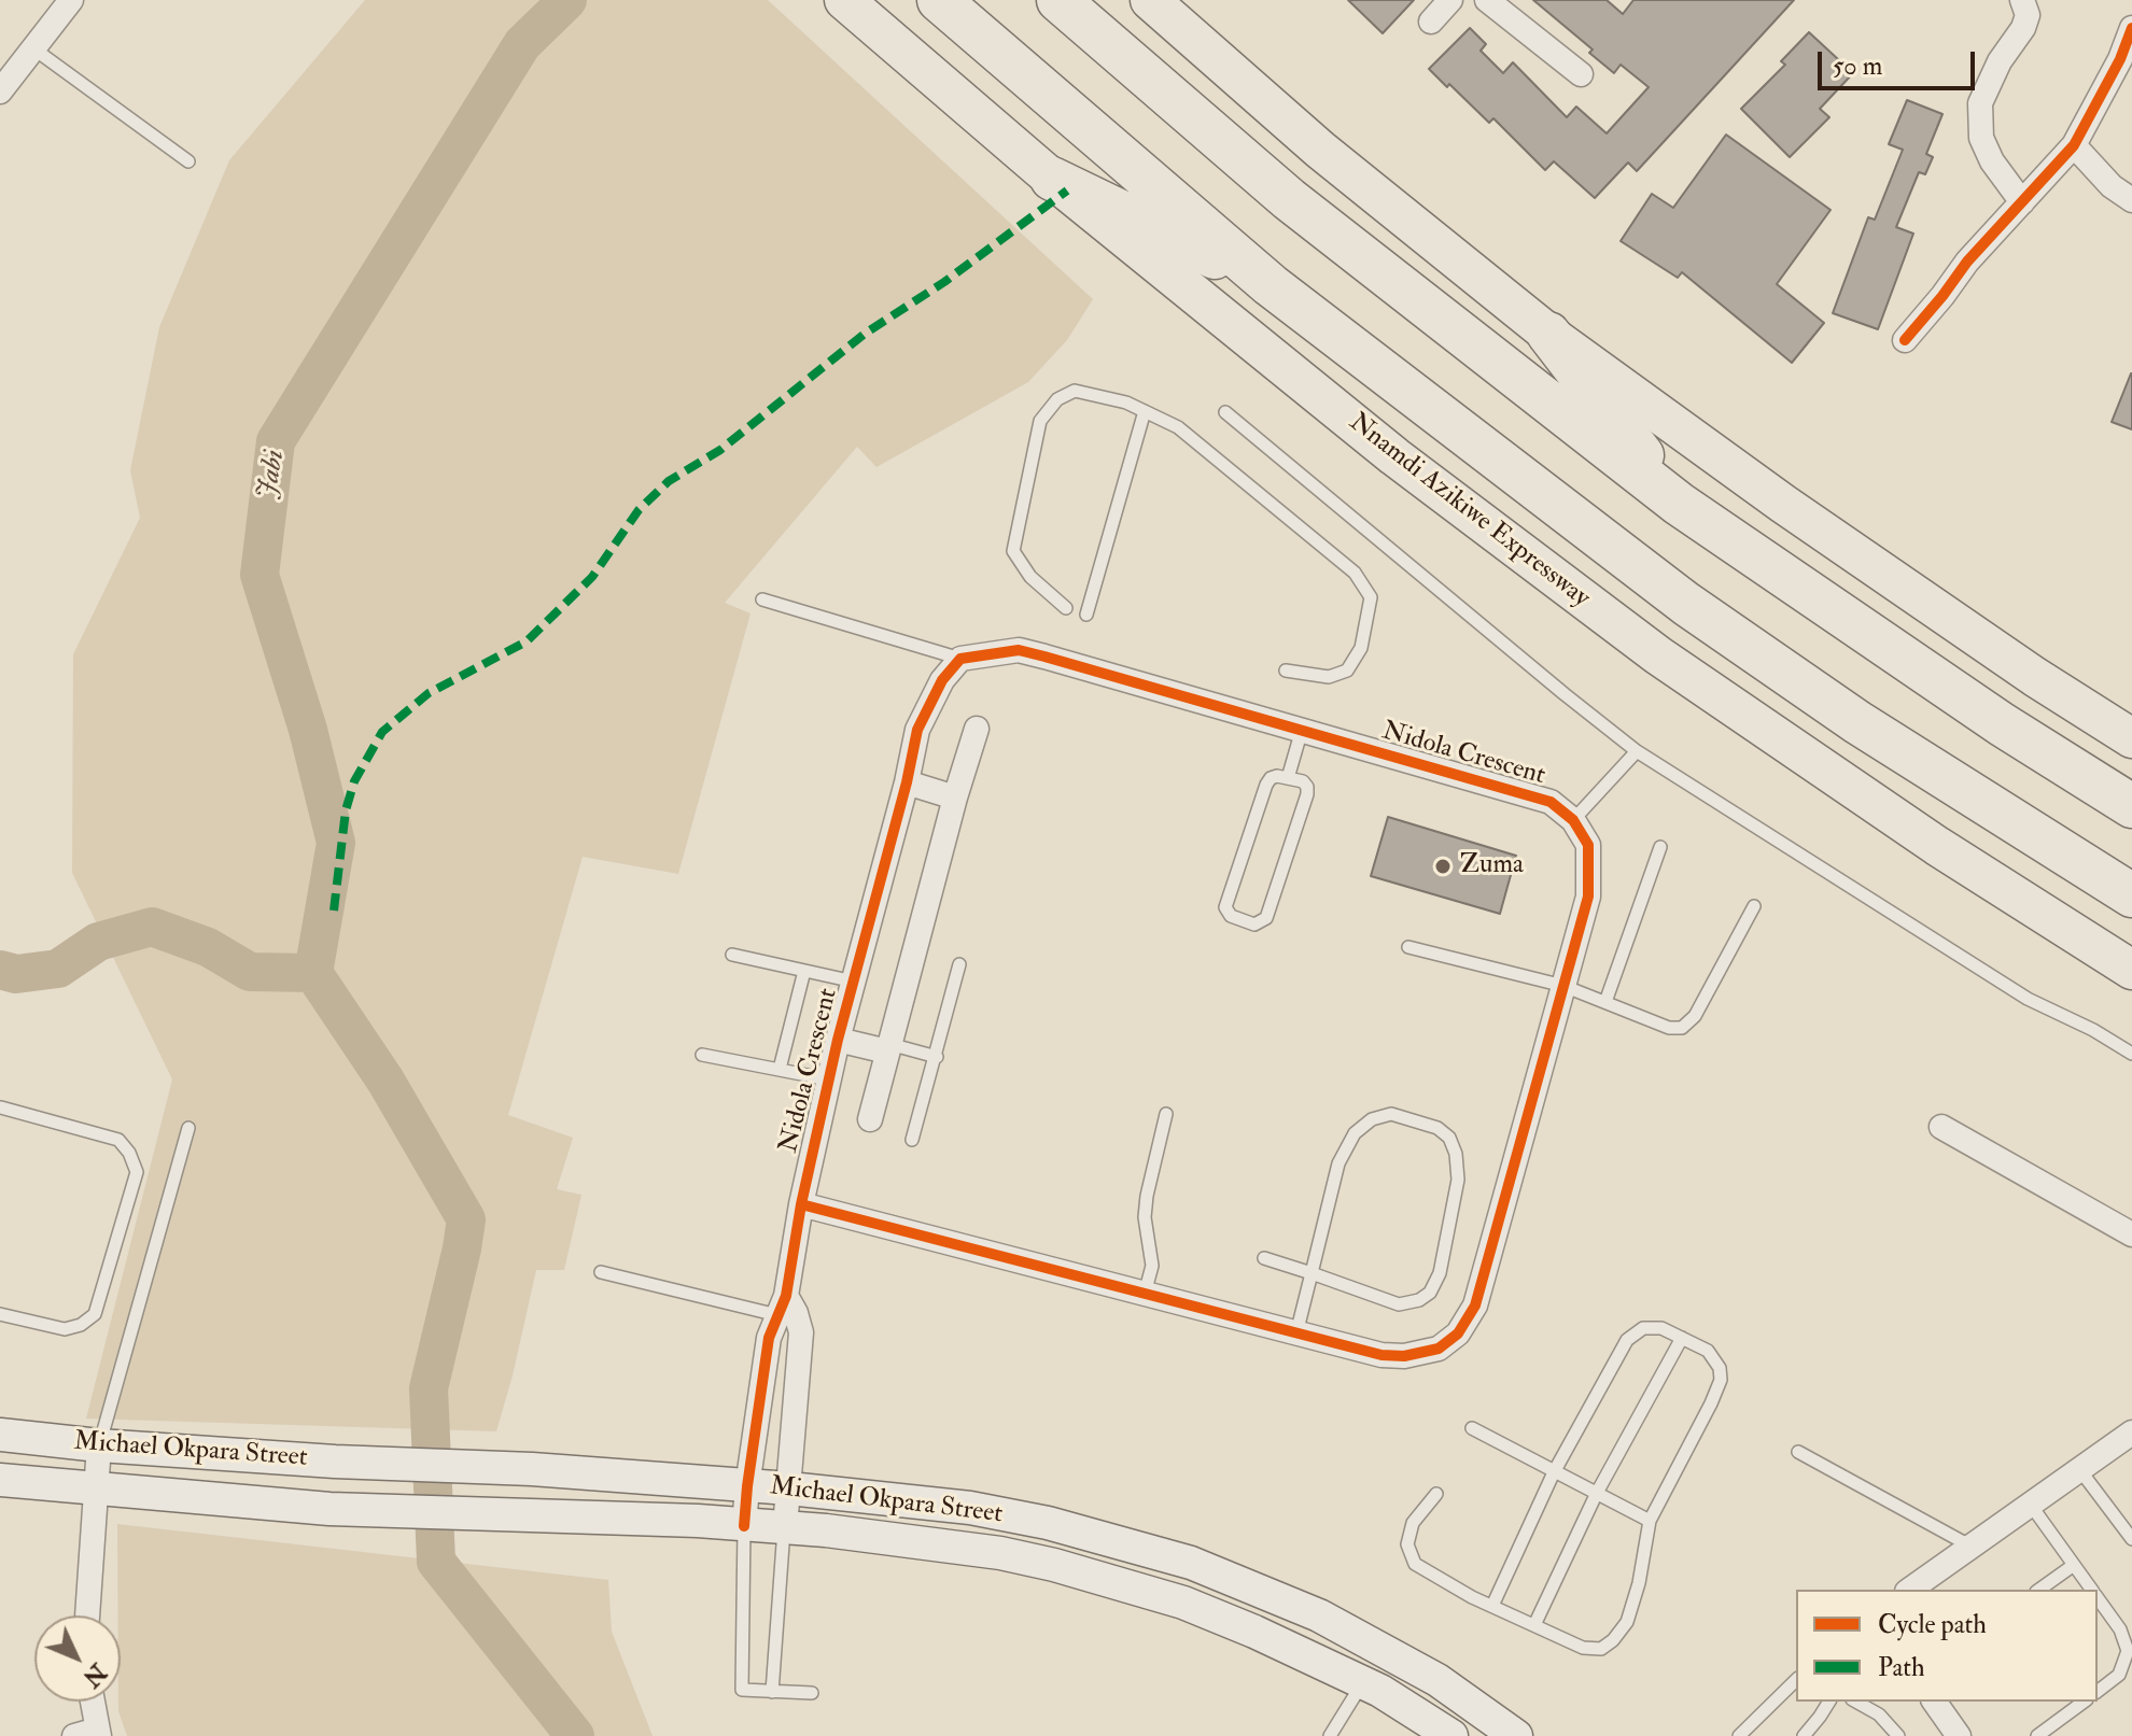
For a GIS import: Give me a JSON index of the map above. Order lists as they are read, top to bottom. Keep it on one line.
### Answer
{"streets":{"highway":["Nnamdi Azikiwe Expressway"],"main road":["Michael Okpara Street"],"street":["Nidola Crescent"]},"crossings":[["Nidola Crescent","Michael Okpara Street"]],"water":["Jabi"],"places":["Zuma"],"legend":["Cycle path","Path"],"scale_bar":"50 m","north":"bottom right"}
